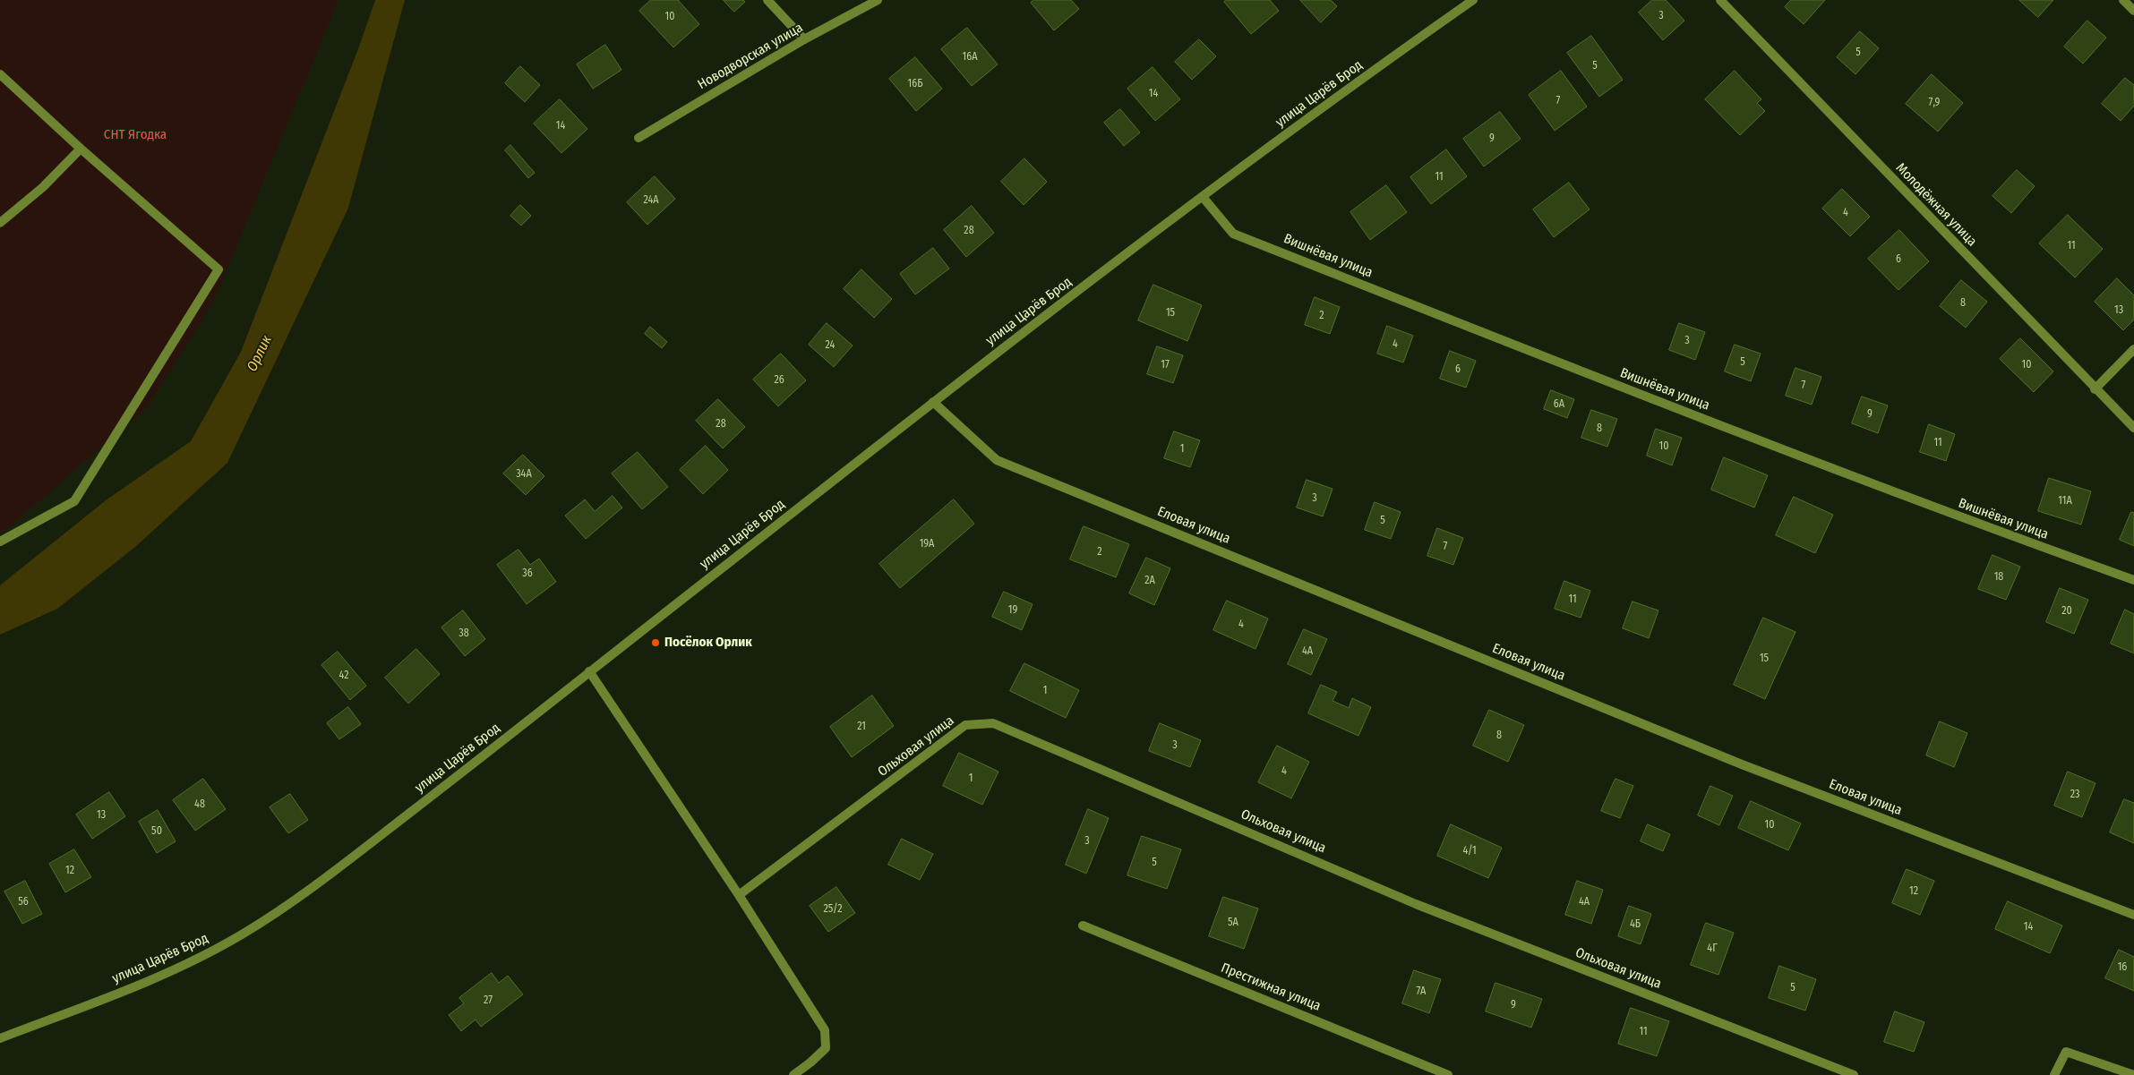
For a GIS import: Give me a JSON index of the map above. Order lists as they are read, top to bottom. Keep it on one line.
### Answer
{"streets":{"street":["Новодворская улица","улица Царёв Брод","Молодёжная улица","Вишнёвая улица","Еловая улица","Ольховая улица","Престижная улица"]},"crossings":[["улица Царёв Брод","Вишнёвая улица"],["улица Царёв Брод","Еловая улица"]],"water":["Орлик"],"parks":["СНТ Ягодка"],"places":["Посёлок Орлик"],"house_numbers":["3","10","5","16А","5","16Б","14","7","7,9","14","9","11","24А","4","28","11","6","8","13","15","2","3","4","24","5","17","10","6","26","7","6А","9","28","8","11","10","1","34А","3","11А","5","19А","7","2","36","18","2А","11","19","20","4","38","4А","15","42","1","21","8","3","4","1","23","48","13","10","50","3","4/1","5","12","12","56","4А","25/2","5А","4Б","14","4Г","16","5","7А","27","9","11"]}
